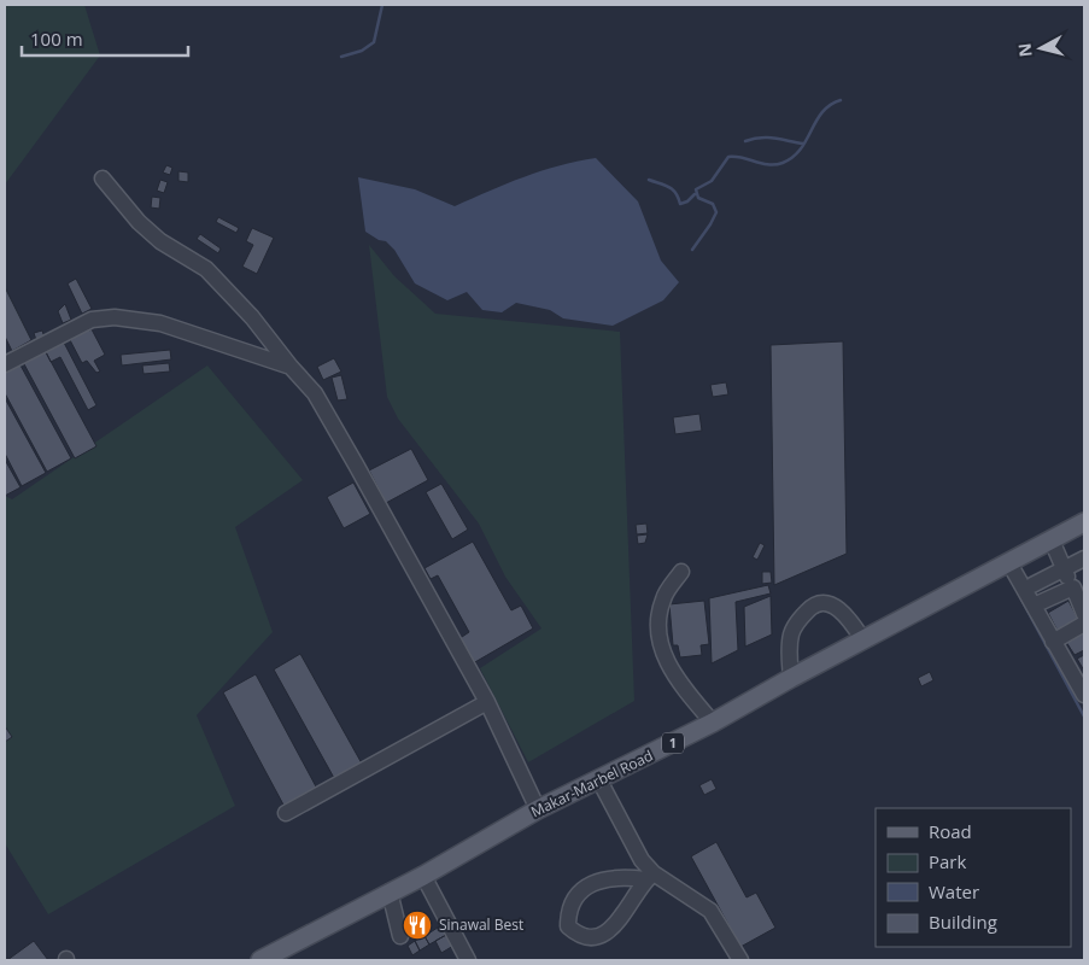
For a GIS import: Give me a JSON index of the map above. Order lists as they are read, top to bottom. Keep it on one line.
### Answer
{"streets":{"main road":["1","Makar-Marbel Road"]},"places":{"restaurant":["Sinawal Best"]},"legend":["Road","Park","Water","Building"],"scale_bar":"100 m","north":"left"}
